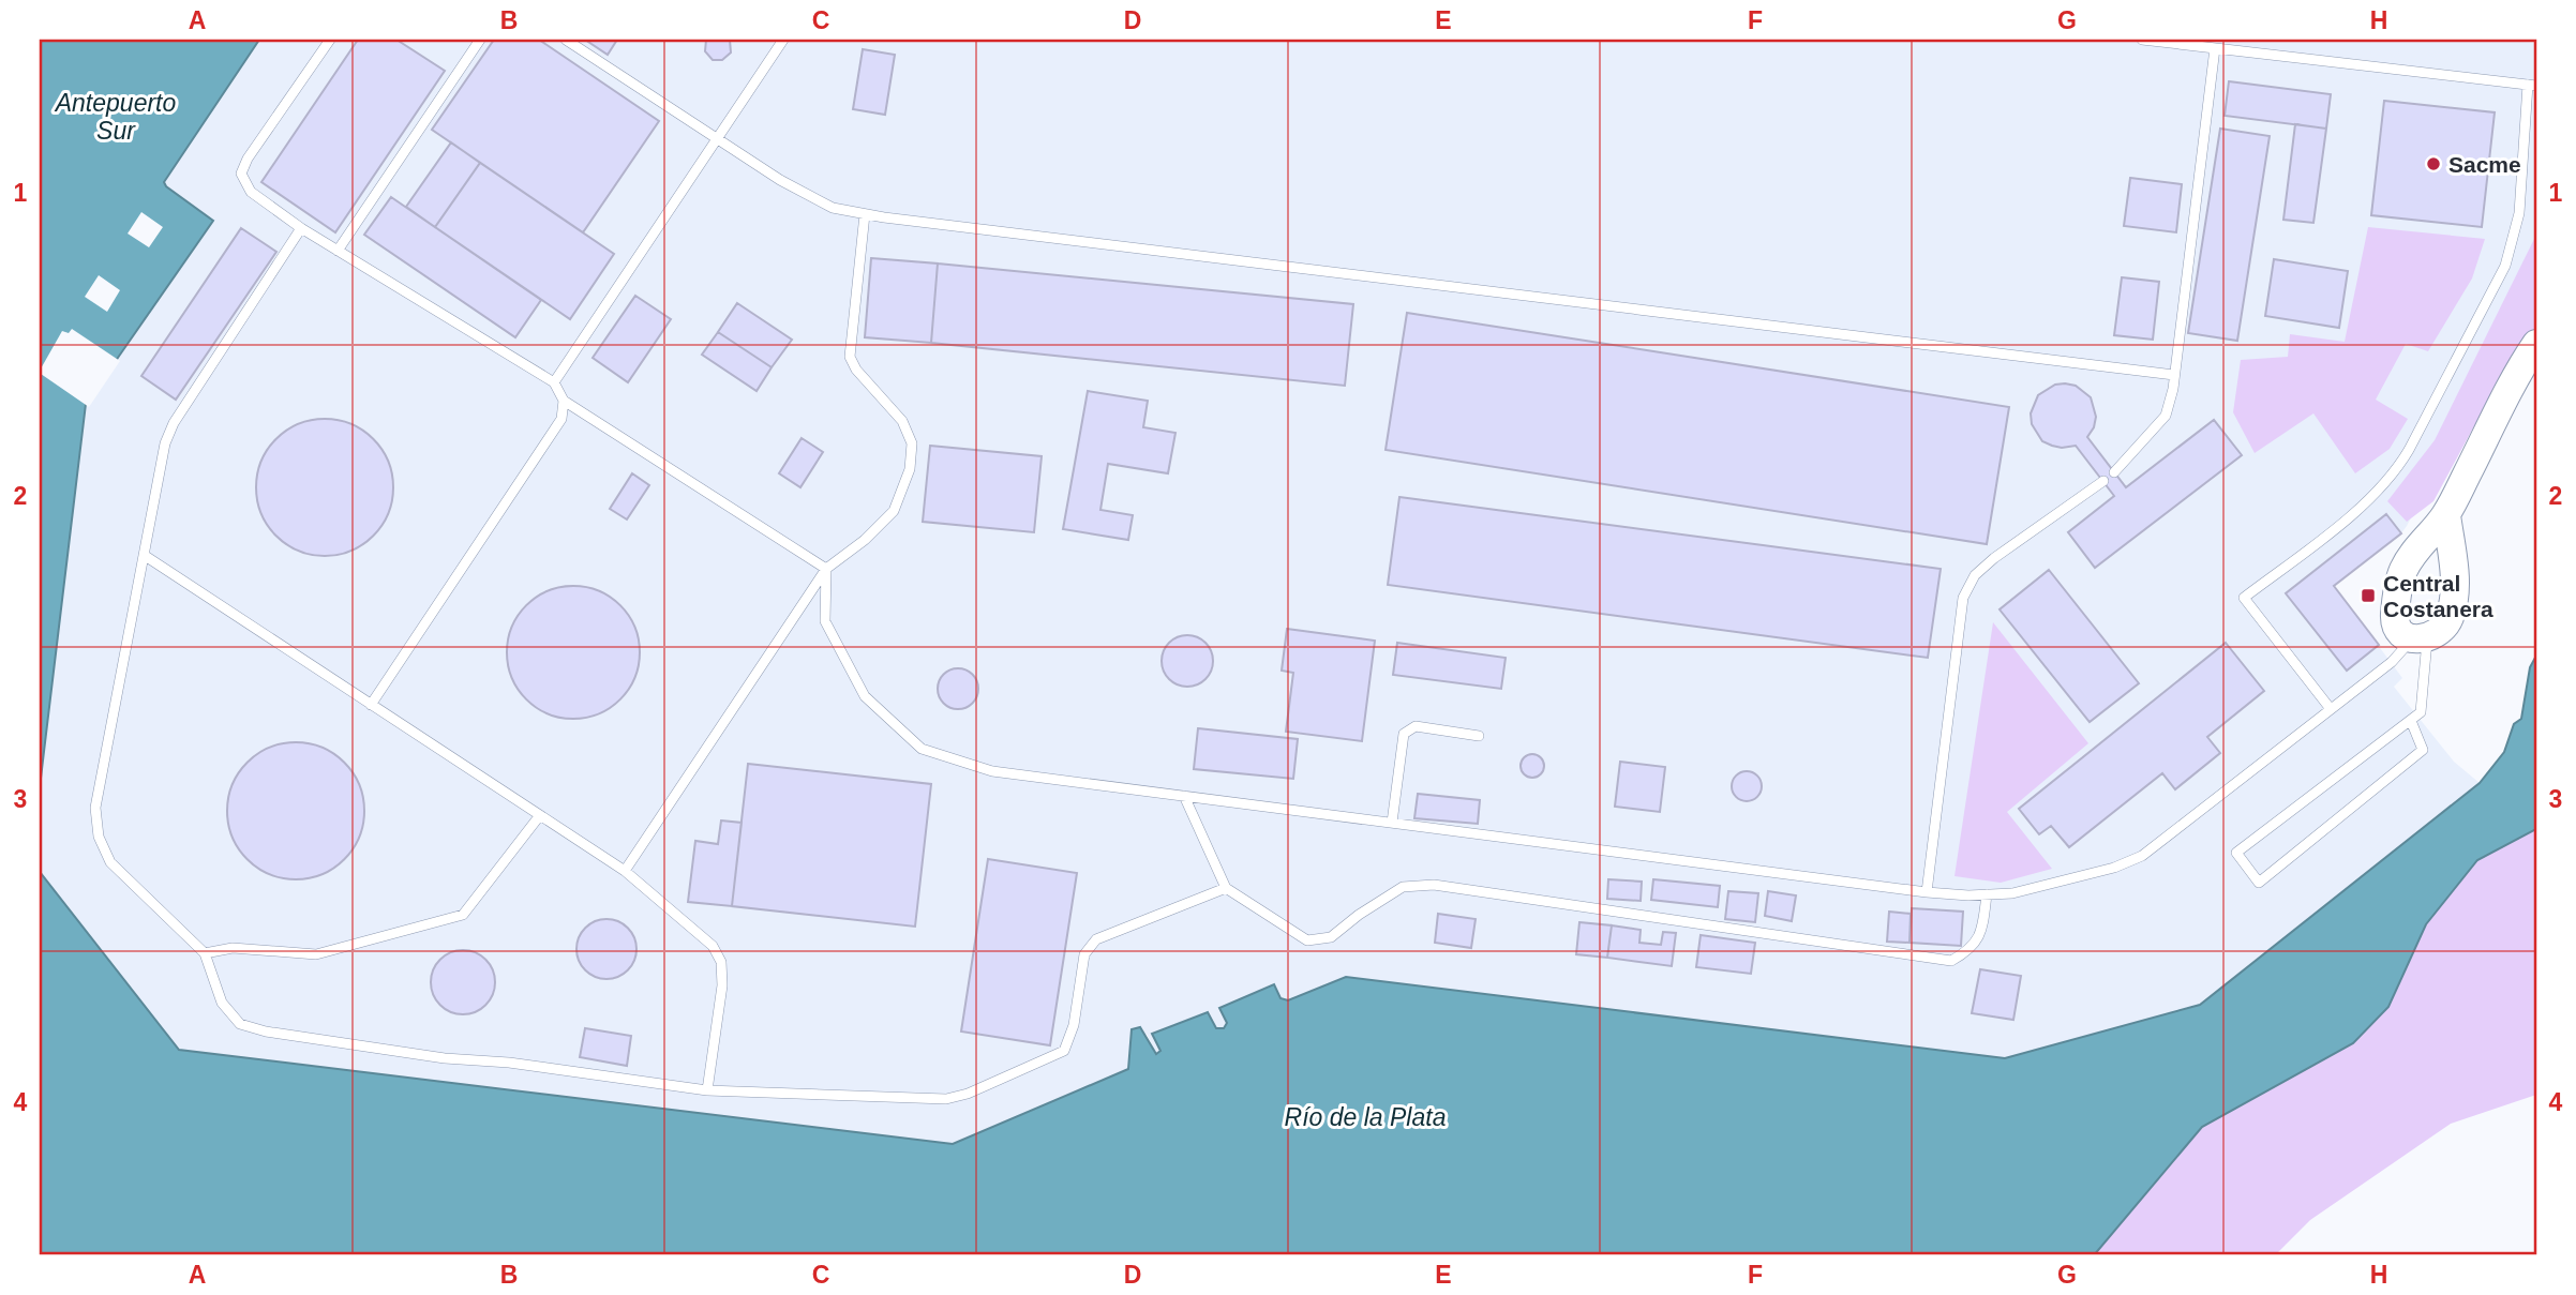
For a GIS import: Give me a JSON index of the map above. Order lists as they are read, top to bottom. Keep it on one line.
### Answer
{"water":["Antepuerto Sur","Río de la Plata"],"places":{"other":["Sacme"],"transit":["Central Costanera"]},"grid":{"columns":["A","B","C","D","E","F","G","H"],"rows":["1","2","3","4"]}}
